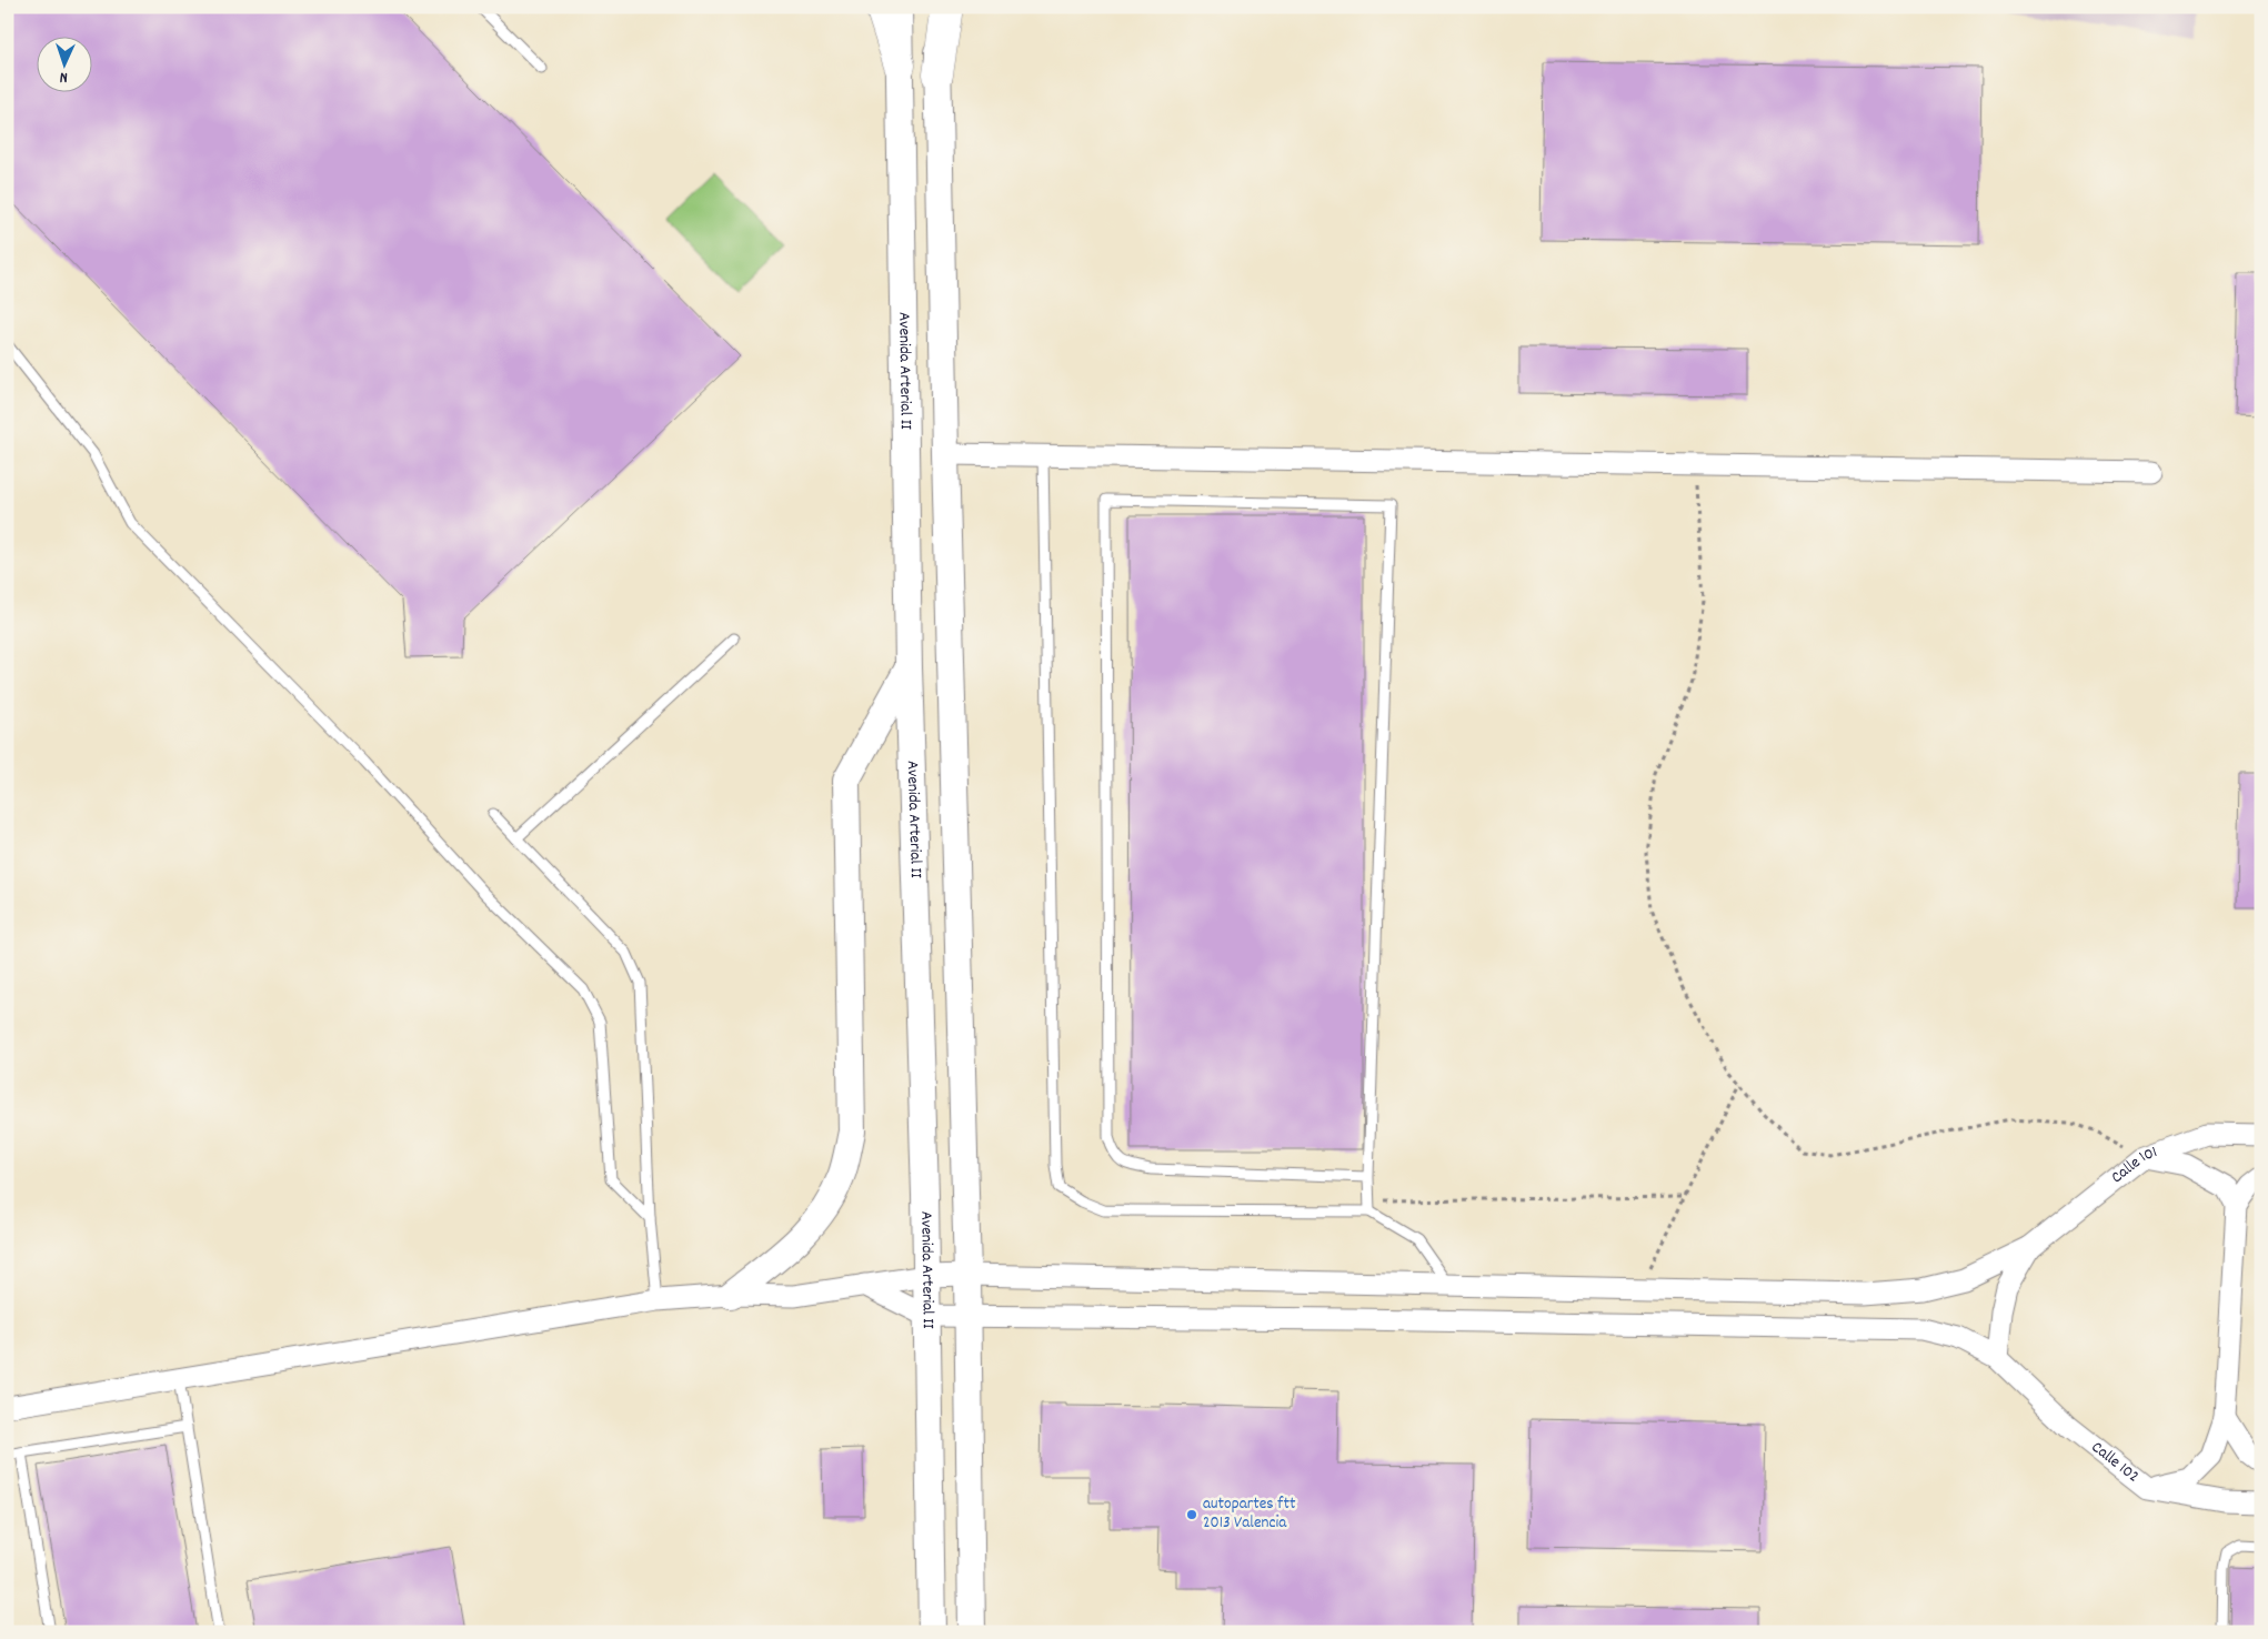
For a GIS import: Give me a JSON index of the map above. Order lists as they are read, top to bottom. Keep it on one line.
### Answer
{"streets":{"street":["Avenida Arterial II","Calle 101","Calle 102"]},"crossings":[["Avenida Arterial II","Calle 102"]],"places":["autopartes ftt 2013 Valencia"],"north":"bottom"}
